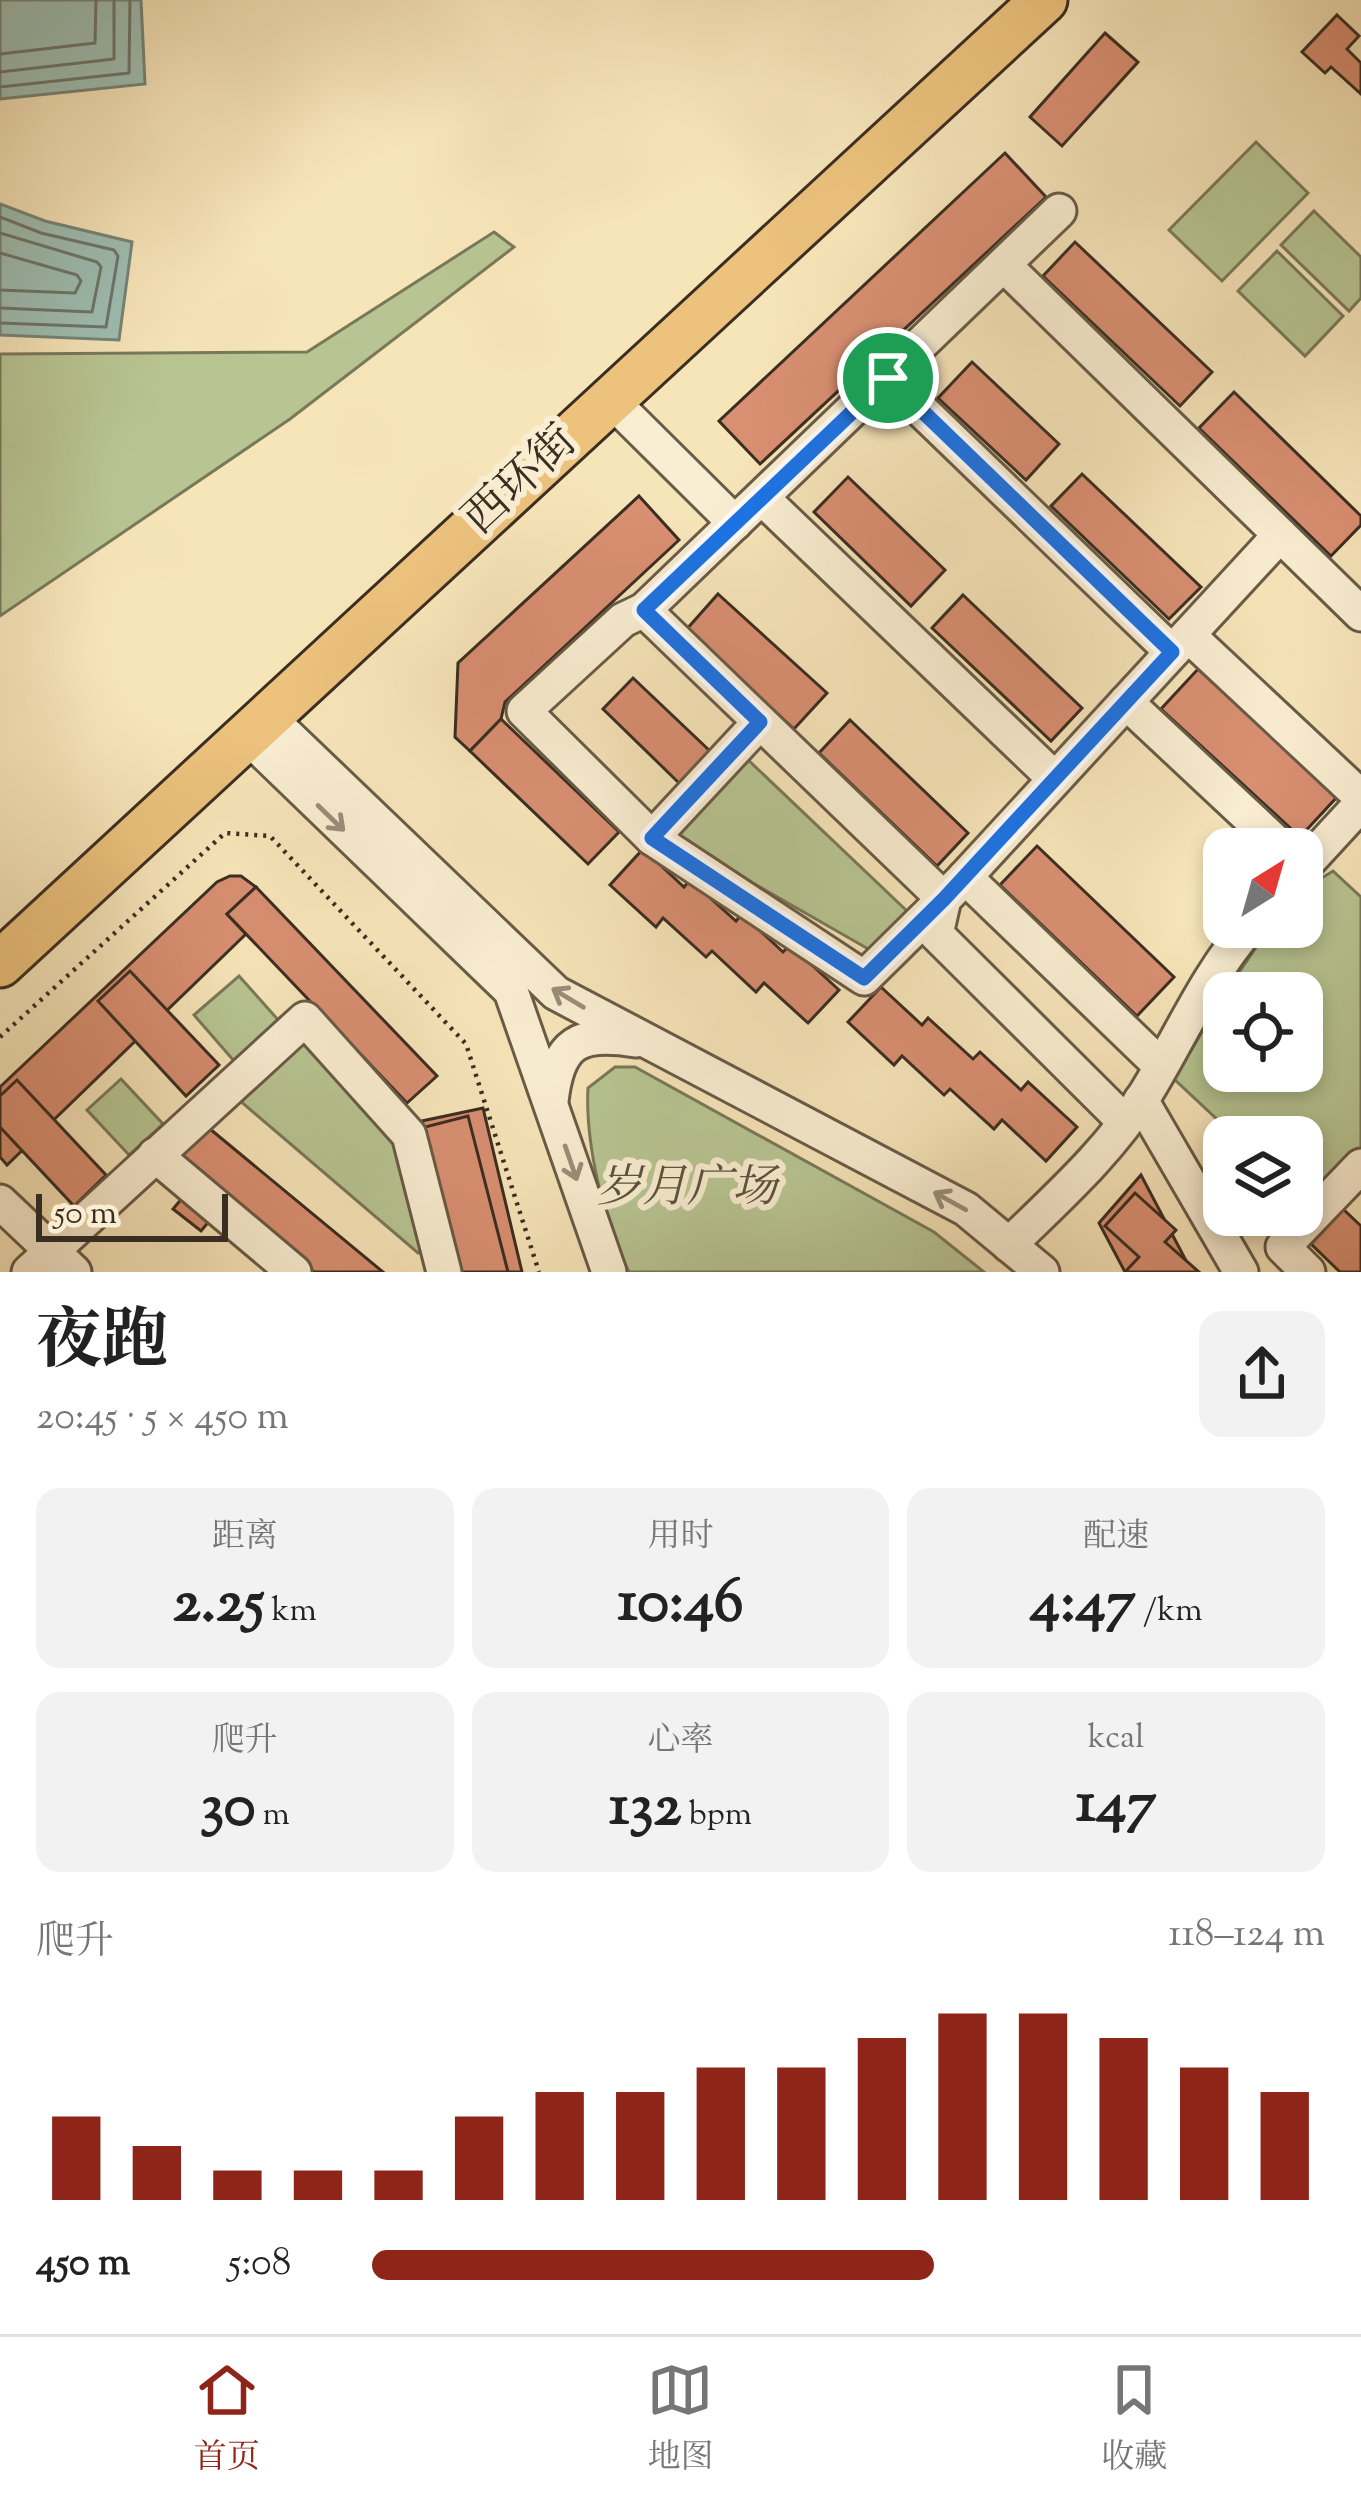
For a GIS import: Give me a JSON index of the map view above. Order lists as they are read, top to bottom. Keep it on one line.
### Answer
{"streets":{"main road":["西环街"]},"parks":["岁月广场"],"scale_bar":"50 m","north":"top right","page":{"scale":"50 m","heading":["夜跑","20:45 · 5 × 450 m"],"stats":[["距离","2.25 km"],["用时","10:46"],["配速","4:47 /km"],["爬升","30 m"],["心率","132 bpm"],["kcal","147"]],"chart":["爬升","118–124 m"],"list":[{"name":"450 m","note":"5:08"}],"tabs":["首页","地图","收藏"]}}
